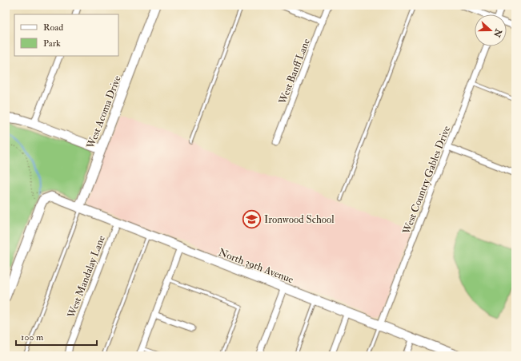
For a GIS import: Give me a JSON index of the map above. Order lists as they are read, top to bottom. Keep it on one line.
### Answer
{"streets":{"street":["West Banff Lane","West Acoma Drive","West Country Gables Drive","North 39th Avenue","West Mandalay Lane"]},"crossings":[["West Acoma Drive","North 39th Avenue"],["West Country Gables Drive","North 39th Avenue"],["North 39th Avenue","West Mandalay Lane"]],"places":{"school or university":["Ironwood School"]},"legend":["Road","Park"],"scale_bar":"100 m","north":"right"}
